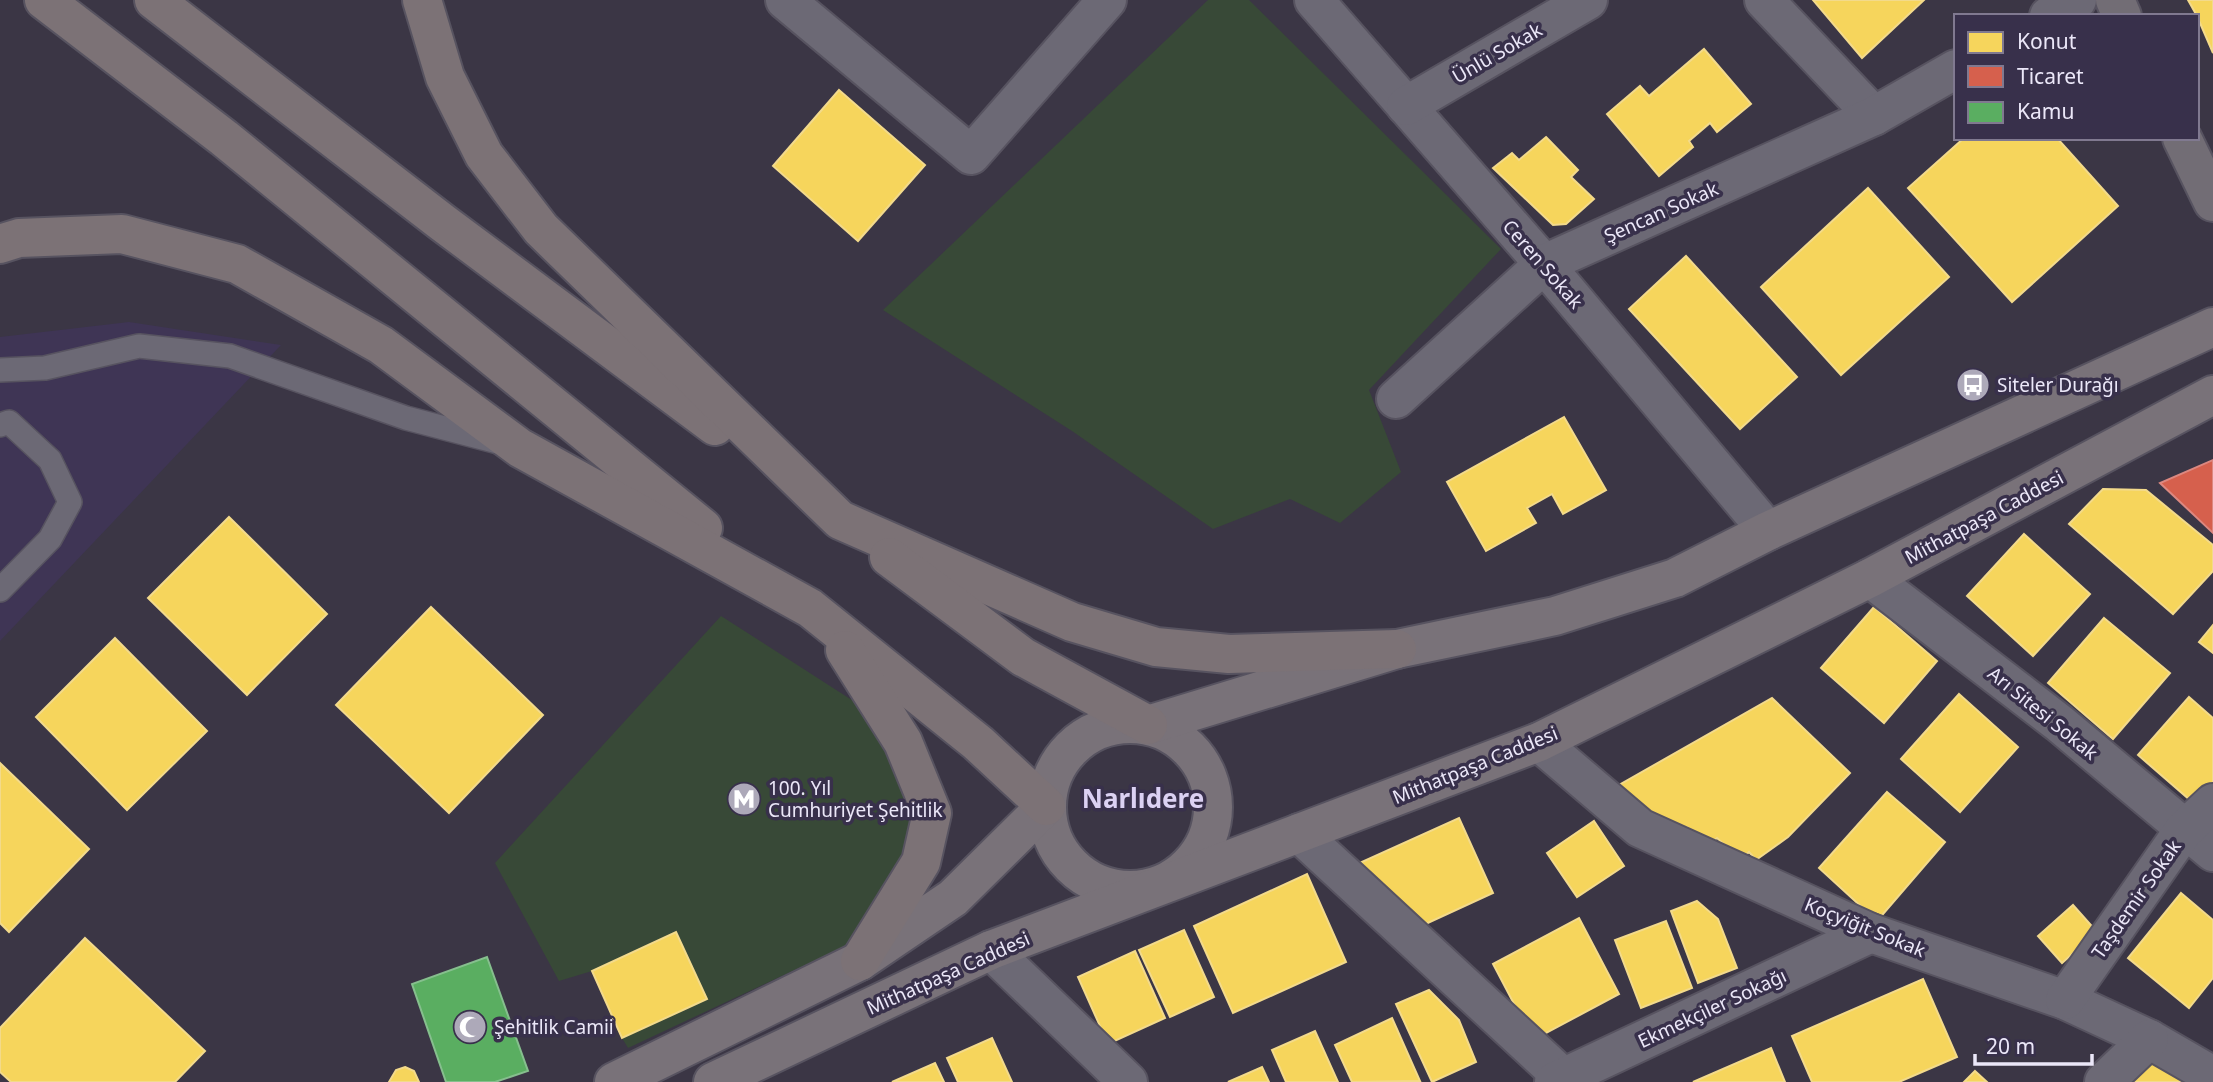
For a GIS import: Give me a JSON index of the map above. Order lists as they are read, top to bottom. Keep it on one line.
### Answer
{"streets":{"main road":["Mithatpaşa Caddesi"],"street":["Ünlü Sokak","Şencan Sokak","Ceren Sokak","Arı Sitesi Sokak","Taşdemir Sokak","Koçyiğit Sokak","Ekmekçiler Sokağı"]},"crossings":[["Ünlü Sokak","Ceren Sokak"],["Şencan Sokak","Ceren Sokak"],["Mithatpaşa Caddesi","Arı Sitesi Sokak"],["Mithatpaşa Caddesi","Koçyiğit Sokak"],["Arı Sitesi Sokak","Taşdemir Sokak"],["Taşdemir Sokak","Koçyiğit Sokak"],["Koçyiğit Sokak","Ekmekçiler Sokağı"]],"districts":["Narlıdere"],"places":{"bus stop":["Siteler Durağı"],"metro station":["100. Yıl Cumhuriyet Şehitlik"],"mosque":["Şehitlik Camii"]},"legend":["Konut","Ticaret","Kamu"],"scale_bar":"20 m"}
